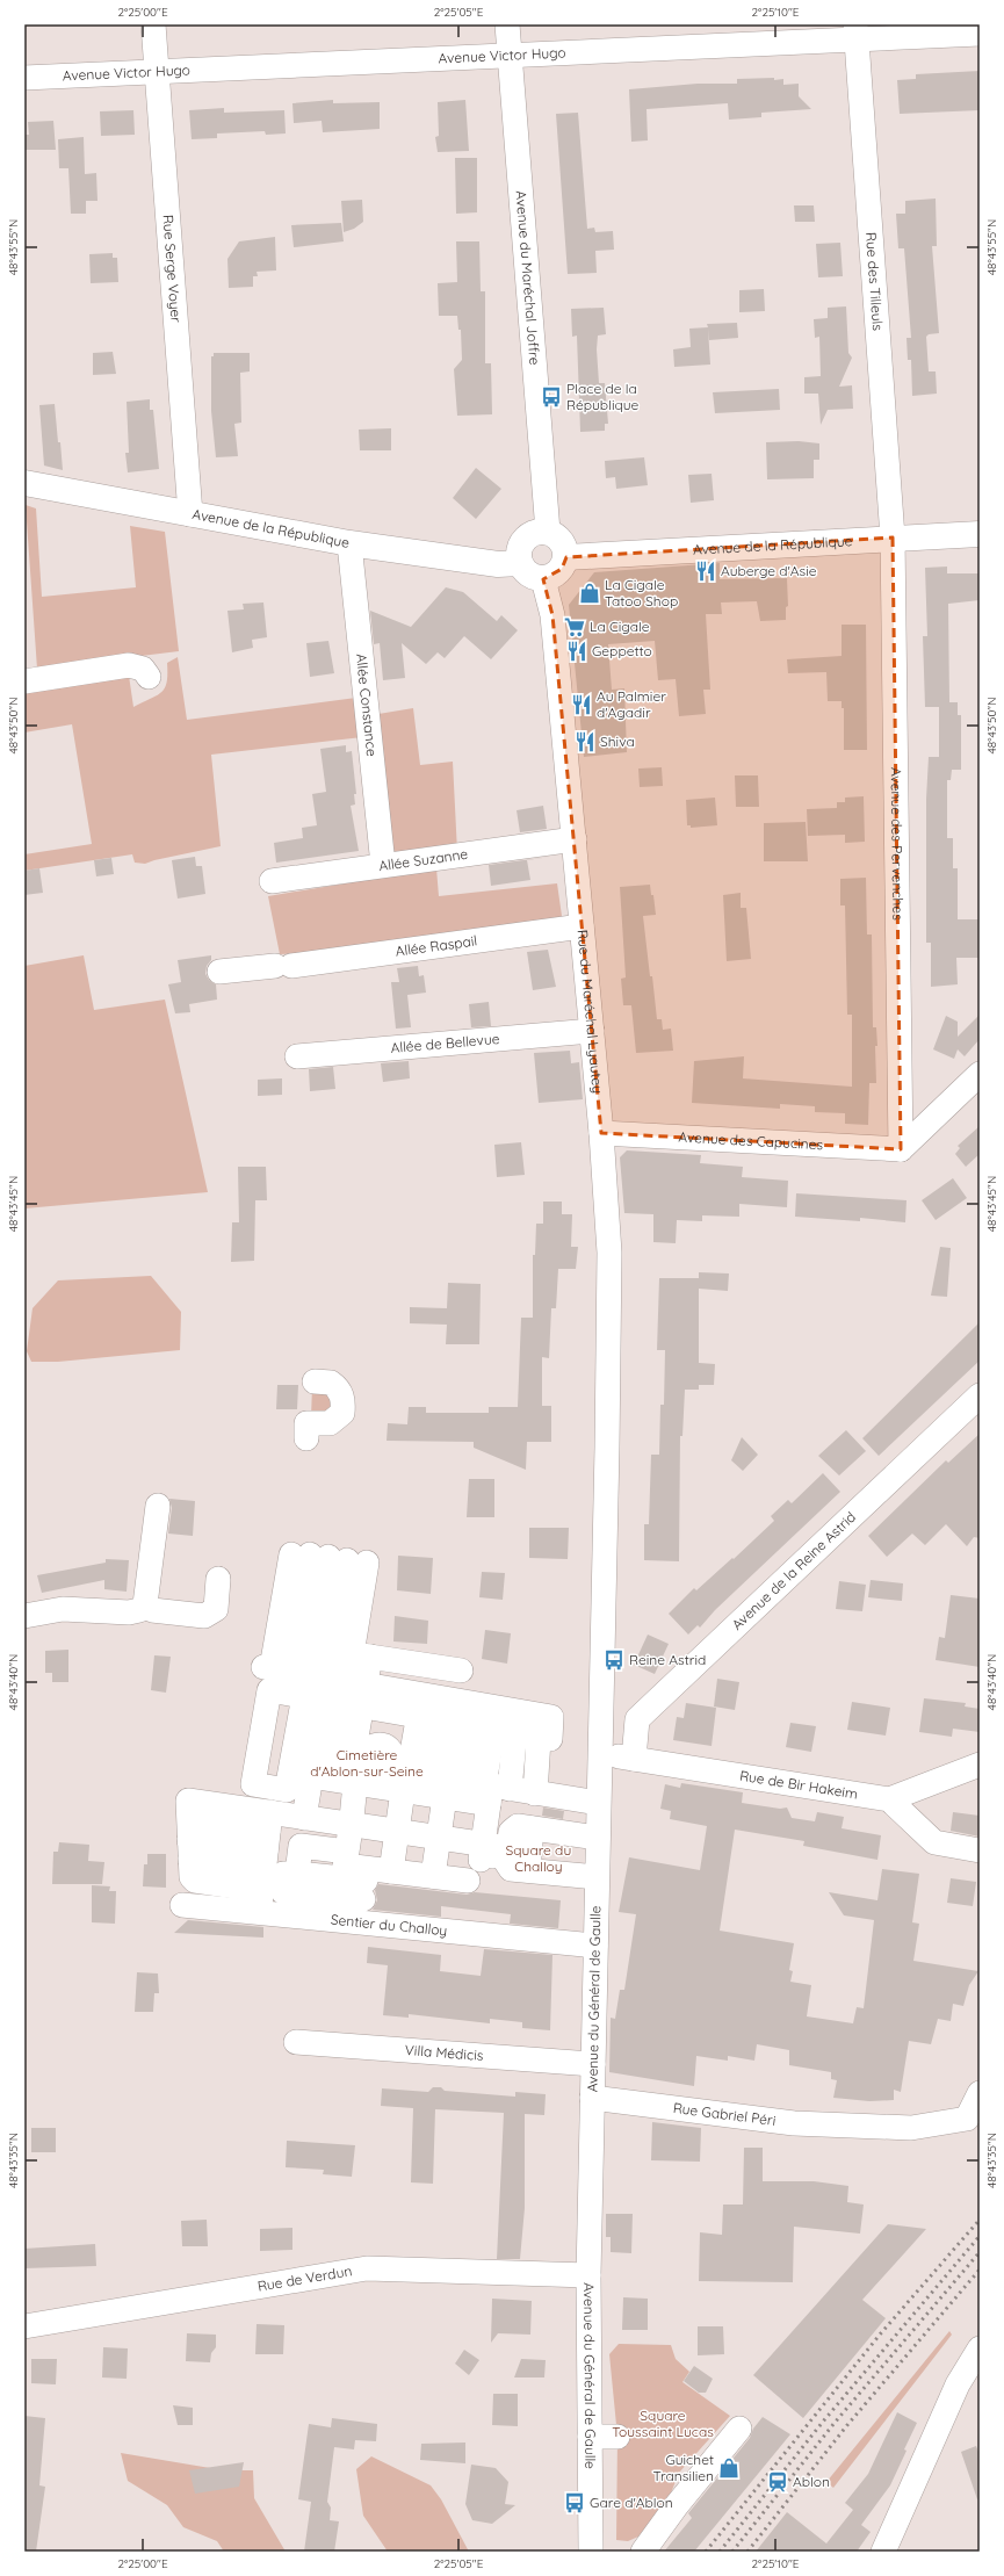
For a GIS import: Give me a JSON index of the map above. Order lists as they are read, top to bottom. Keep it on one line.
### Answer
{"streets":{"main road":["Avenue de la République"],"street":["Avenue Victor Hugo","Rue Serge Voyer","Avenue du Maréchal Joffre","Rue des Tilleuls","Allée Constance","Avenue des Pervenches","Allée Suzanne","Allée Raspail","Rue du Maréchal Lyautey","Allée de Bellevue","Avenue des Capucines","Avenue de la Reine Astrid","Rue de Bir Hakeim","Sentier du Challoy","Avenue du Général de Gaulle","Villa Médicis","Rue Gabriel Péri","Rue de Verdun"]},"crossings":[["Avenue Victor Hugo","Rue Serge Voyer"],["Avenue Victor Hugo","Avenue du Maréchal Joffre"],["Avenue Victor Hugo","Rue des Tilleuls"],["Rue Serge Voyer","Avenue de la République"],["Avenue du Maréchal Joffre","Avenue de la République"],["Avenue du Maréchal Joffre","Rue du Maréchal Lyautey"],["Rue des Tilleuls","Avenue de la République"],["Rue des Tilleuls","Avenue des Pervenches"],["Avenue de la République","Allée Constance"],["Avenue de la République","Avenue des Pervenches"],["Avenue de la République","Rue du Maréchal Lyautey"],["Allée Constance","Allée Suzanne"],["Avenue des Pervenches","Avenue des Capucines"],["Allée Suzanne","Rue du Maréchal Lyautey"],["Allée Raspail","Rue du Maréchal Lyautey"],["Rue du Maréchal Lyautey","Allée de Bellevue"],["Rue du Maréchal Lyautey","Avenue des Capucines"],["Rue du Maréchal Lyautey","Avenue du Général de Gaulle"],["Avenue de la Reine Astrid","Rue de Bir Hakeim"],["Rue de Bir Hakeim","Avenue du Général de Gaulle"],["Sentier du Challoy","Avenue du Général de Gaulle"],["Avenue du Général de Gaulle","Villa Médicis"],["Avenue du Général de Gaulle","Rue Gabriel Péri"],["Avenue du Général de Gaulle","Rue de Verdun"]],"parks":["Cimetière d'Ablon-sur-Seine","Square du Challoy","Square Toussaint Lucas"],"places":{"bus stop":["Place de la République","Reine Astrid","Gare d'Ablon"],"restaurant":["Auberge d'Asie","Geppetto","Au Palmier d'Agadir","Shiva"],"shop":["La Cigale Tatoo Shop","Guichet Transilien"],"supermarket":["La Cigale"],"station":["Ablon"]},"coordinates":["2°25'00\"E","2°25'05\"E","2°25'10\"E","48°43'55\"N","48°43'50\"N","48°43'45\"N","48°43'40\"N","48°43'35\"N"]}
